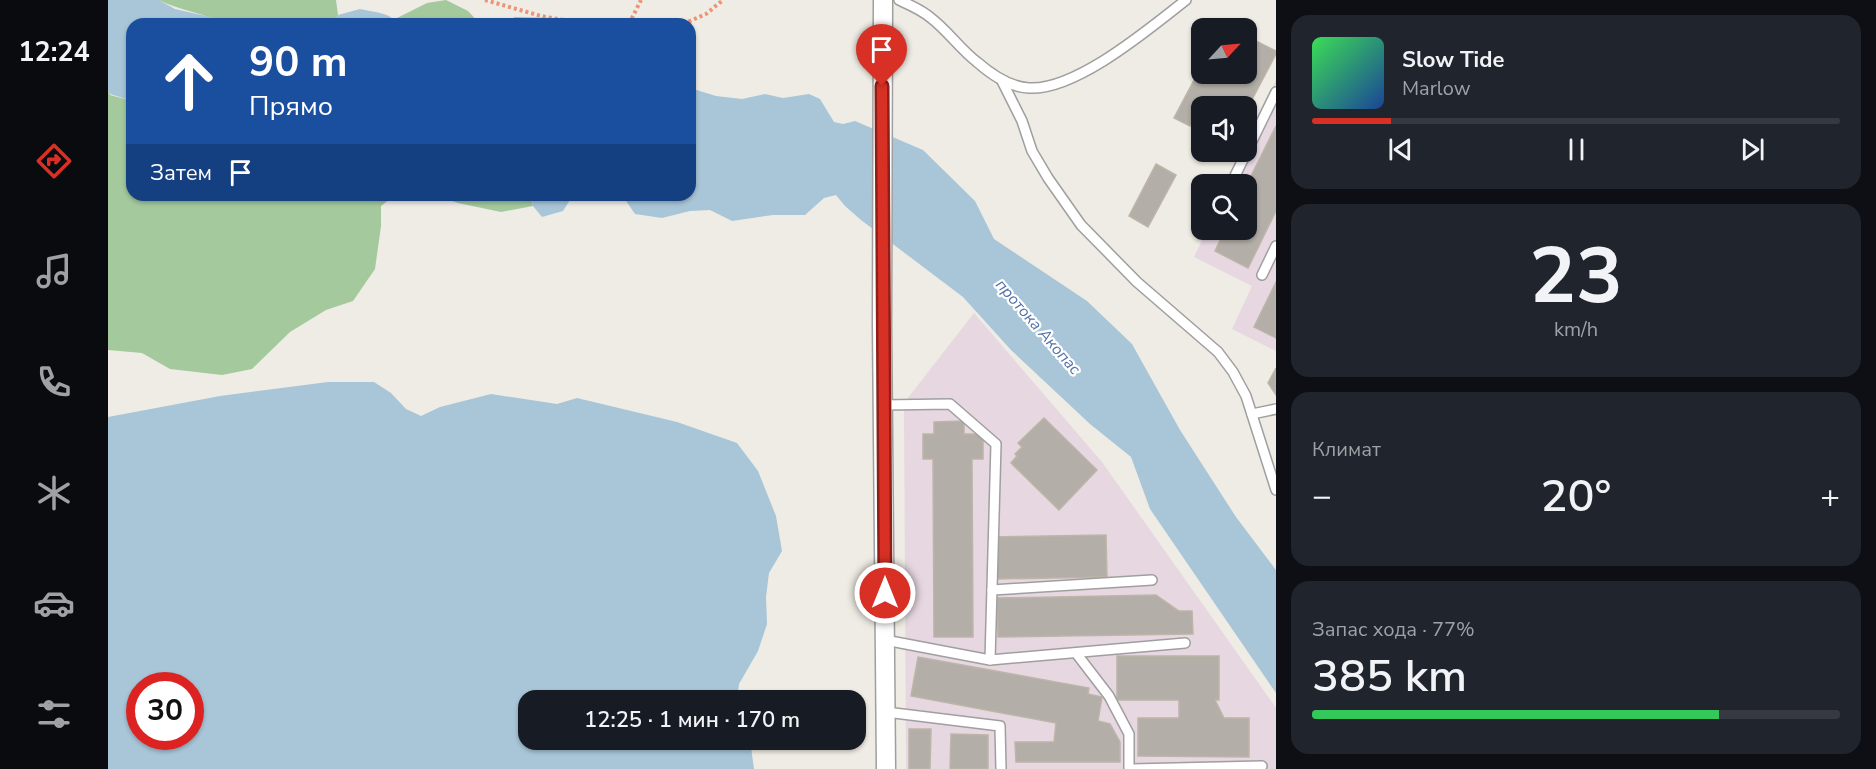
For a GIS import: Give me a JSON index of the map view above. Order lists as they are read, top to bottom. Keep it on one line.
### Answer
{"water":["протока Акопас"],"north":"top right","page":{"tabs":"12:24","turn":["90 m","Прямо"],"song":["Slow Tide","Marlow"],"then":"Затем","tile":[["23","km/h"],"Климат",["Запас хода · 77%","385 km"]],"heat":["−","20°","+"],"limit":"30","trip":"12:25 · 1 мин · 170 m"}}
